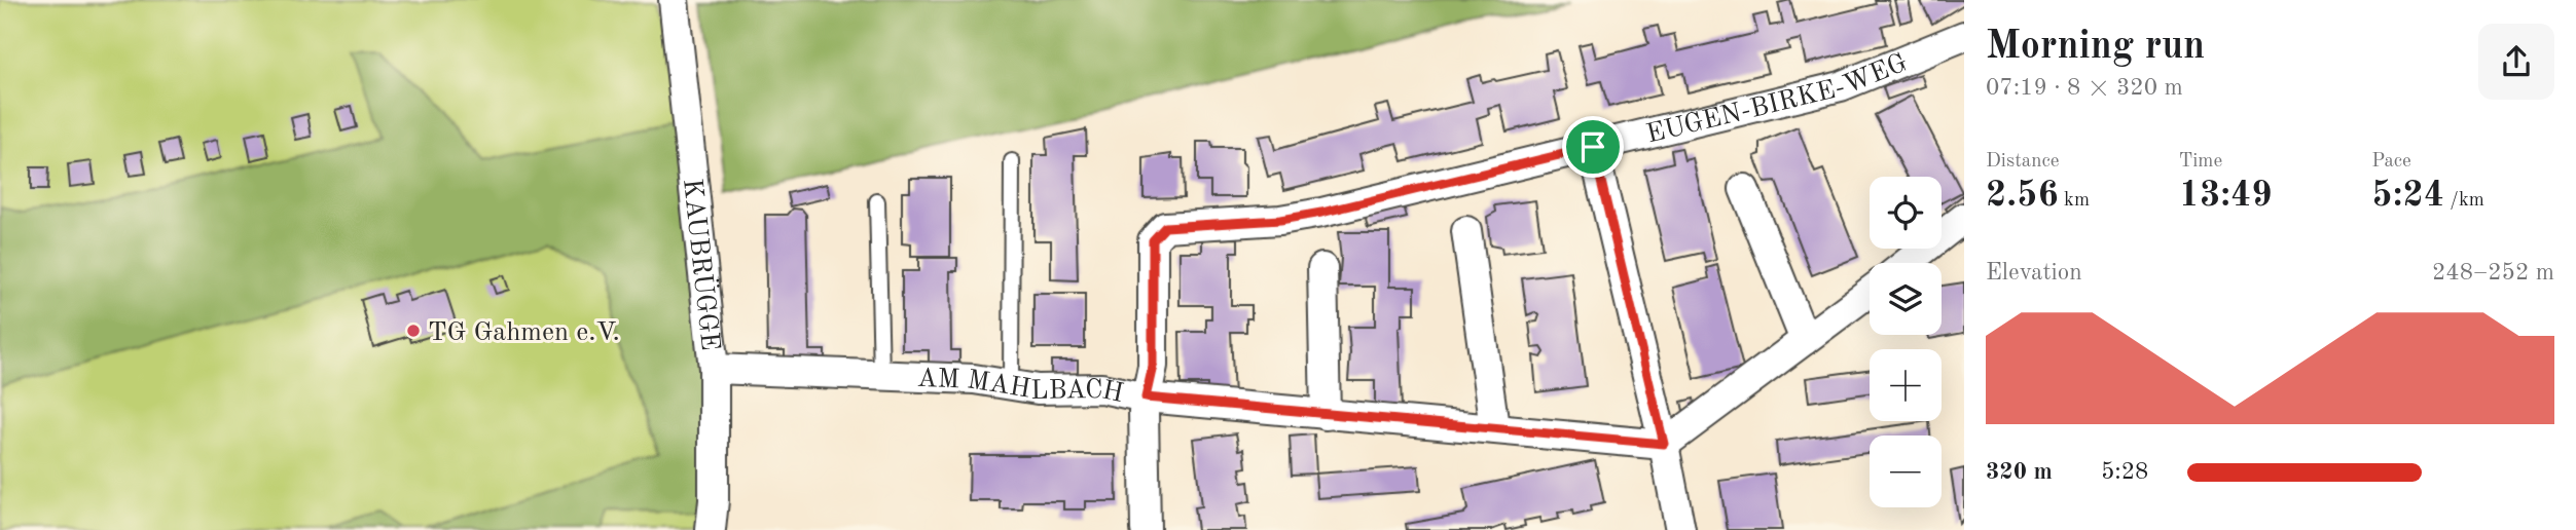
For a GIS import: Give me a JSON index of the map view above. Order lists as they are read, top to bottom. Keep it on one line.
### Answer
{"streets":{"street":["EUGEN-BIRKE-WEG","KAUBRÜGGE","AM MAHLBACH"]},"crossings":[["EUGEN-BIRKE-WEG","AM MAHLBACH"],["KAUBRÜGGE","AM MAHLBACH"]],"places":["TG Gahmen e.V."],"page":{"heading":["Morning run","07:19 · 8 × 320 m"],"stats":[["Distance","2.56 km"],["Time","13:49"],["Pace","5:24 /km"]],"map_buttons":["+","−"],"chart":["Elevation","248–252 m"],"list":[{"name":"320 m","note":"5:28"}]}}
